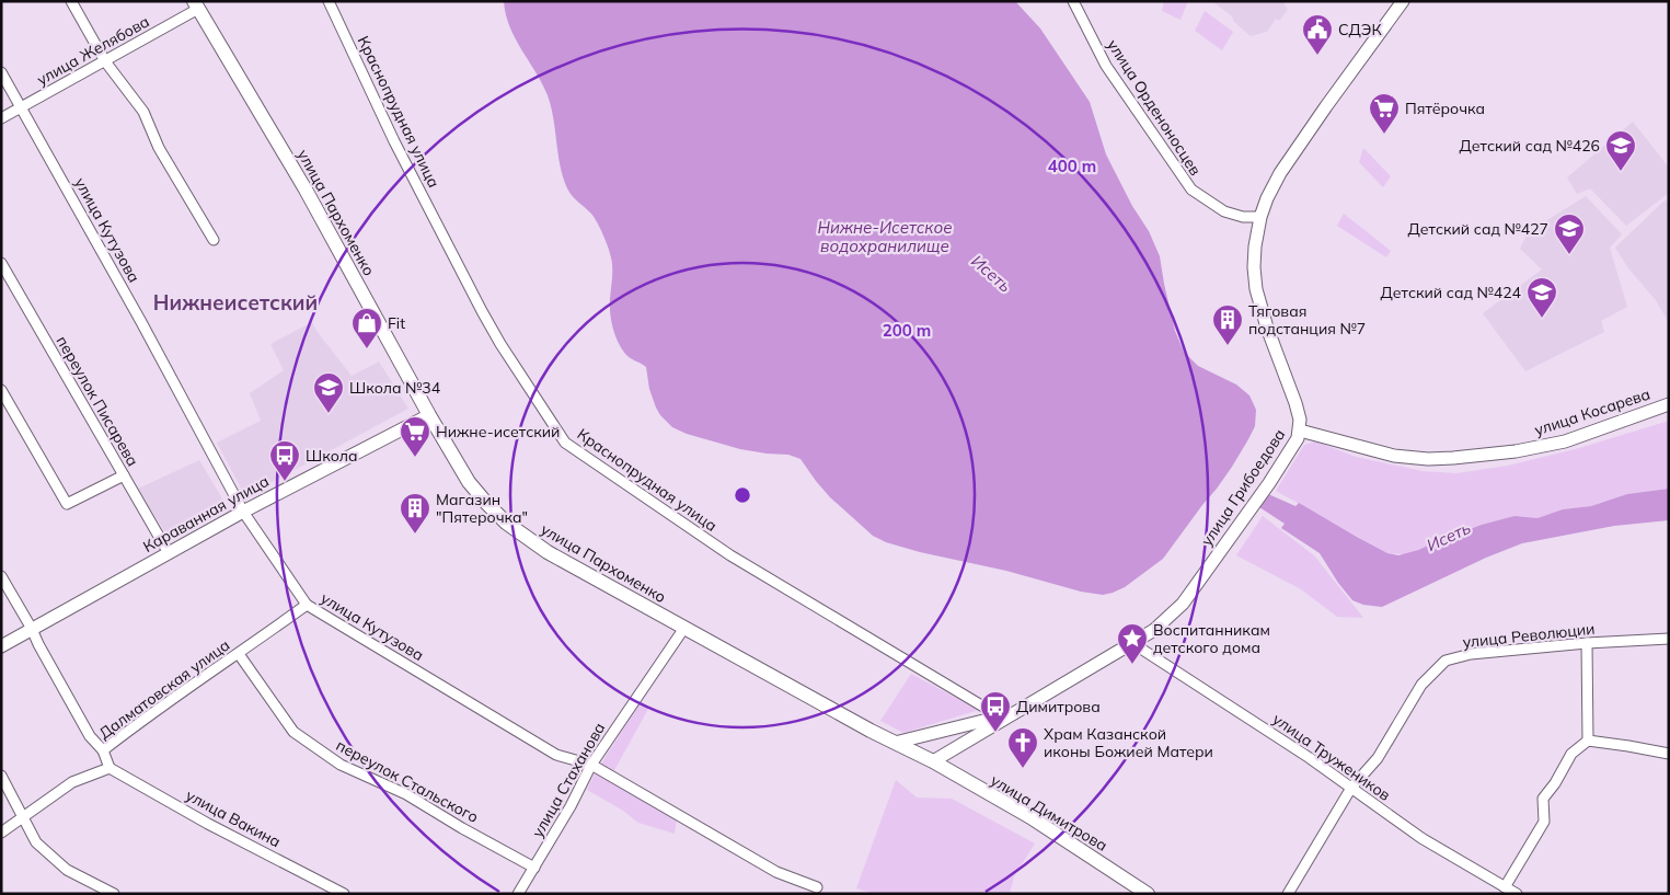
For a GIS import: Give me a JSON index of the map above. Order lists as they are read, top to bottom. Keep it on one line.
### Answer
{"streets":{"main road":["улица Пархоменко","улица Косарева","улица Грибоедова","Караванная улица","улица Димитрова"],"street":["улица Желябова","улица Орденоносцев","Краснопрудная улица","улица Кутузова","переулок Писарева","улица Революции","Далматовская улица","улица Тружеников","улица Стаханова","переулок Стальского","улица Вакина"]},"crossings":[["улица Желябова","улица Пархоменко"],["улица Желябова","улица Кутузова"],["улица Орденоносцев","улица Грибоедова"],["Краснопрудная улица","улица Грибоедова"],["улица Пархоменко","улица Грибоедова"],["улица Пархоменко","Караванная улица"],["улица Пархоменко","улица Стаханова"],["улица Пархоменко","улица Димитрова"],["улица Кутузова","Караванная улица"],["улица Кутузова","Далматовская улица"],["улица Кутузова","улица Стаханова"],["переулок Писарева","Караванная улица"],["улица Косарева","улица Грибоедова"],["улица Грибоедова","улица Тружеников"],["улица Грибоедова","улица Димитрова"],["улица Революции","улица Тружеников"],["Далматовская улица","переулок Стальского"],["Далматовская улица","улица Вакина"],["улица Стаханова","переулок Стальского"]],"districts":["Нижнеисетский"],"water":["Нижне-Исетское водохранилище","Исеть"],"places":{"public building":["СДЭК"],"supermarket":["Пятёрочка","Нижне-исетский"],"school or university":["Детский сад №426","Детский сад №427","Детский сад №424","Школа №34"],"building":["Тяговая подстанция №7","Магазин \"Пятерочка\""],"shop":["Fit"],"bus stop":["Школа","Димитрова"],"place":["Воспитанникам детского дома"],"church":["Храм Казанской иконы Божией Матери"]},"rings":["400 m","200 m"]}
